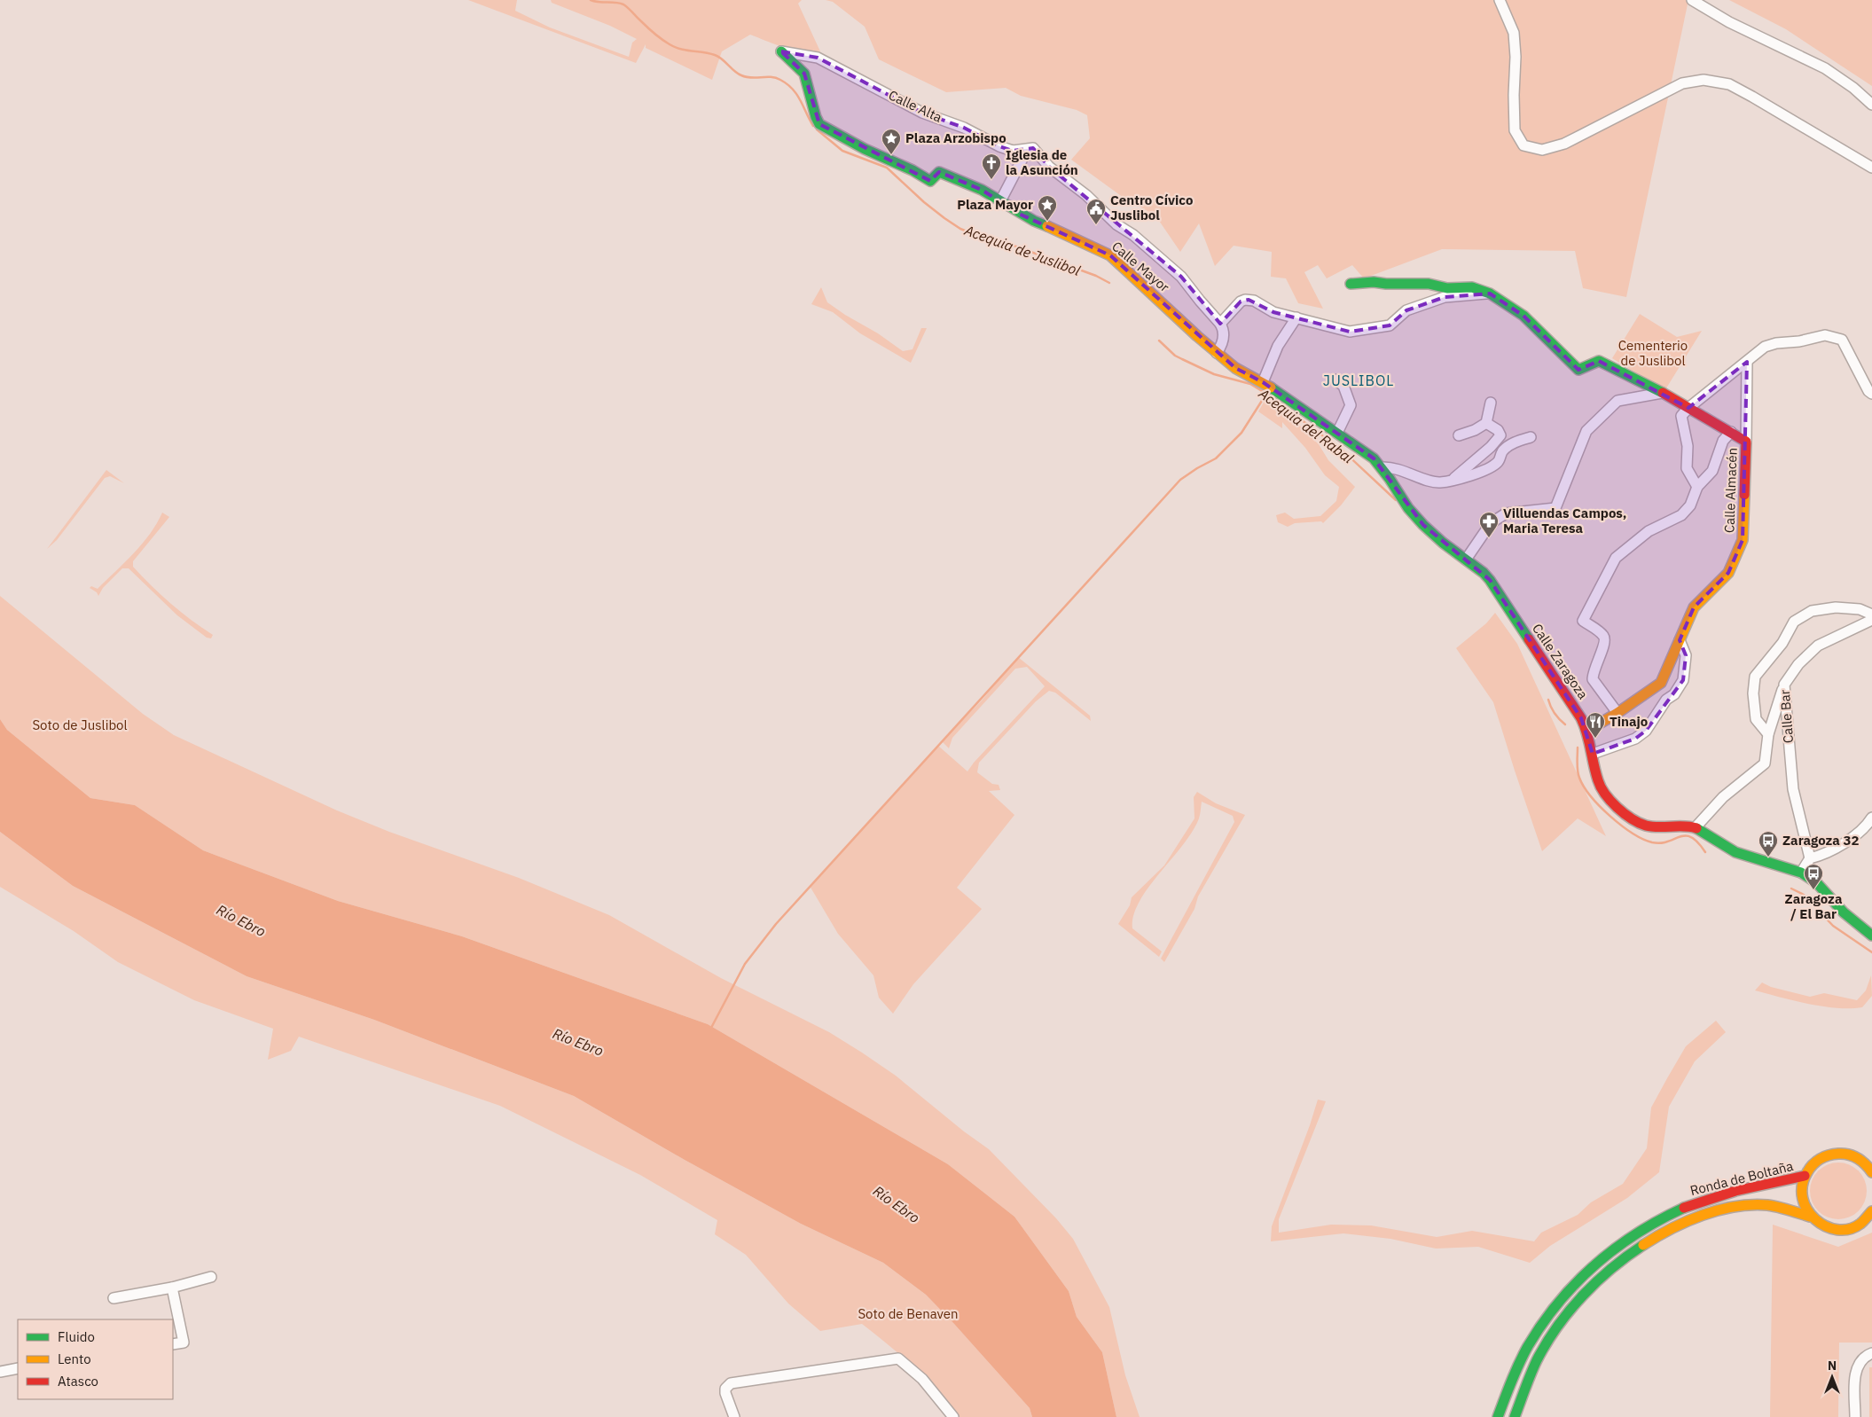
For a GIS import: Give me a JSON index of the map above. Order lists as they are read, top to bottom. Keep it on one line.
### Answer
{"streets":{"street":["Calle Alta","Calle Mayor","Calle Almacén","Calle Zaragoza","Calle Bar","Ronda de Boltaña"]},"crossings":[["Calle Alta","Calle Mayor"],["Calle Mayor","Calle Zaragoza"],["Calle Almacén","Calle Zaragoza"]],"districts":["JUSLIBOL"],"water":["Acequia de Juslibol","Acequia del Rabal","Río Ebro"],"parks":["Cementerio de Juslibol","Soto de Juslibol","Soto de Benaven"],"places":{"place":["Plaza Arzobispo","Plaza Mayor"],"church":["Iglesia de la Asunción"],"public building":["Centro Cívico Juslibol"],"pharmacy":["Villuendas Campos, Maria Teresa"],"restaurant":["Tinajo"],"bus stop":["Zaragoza 32","Zaragoza / El Bar"]},"legend":["Fluido","Lento","Atasco"],"north":"top"}
